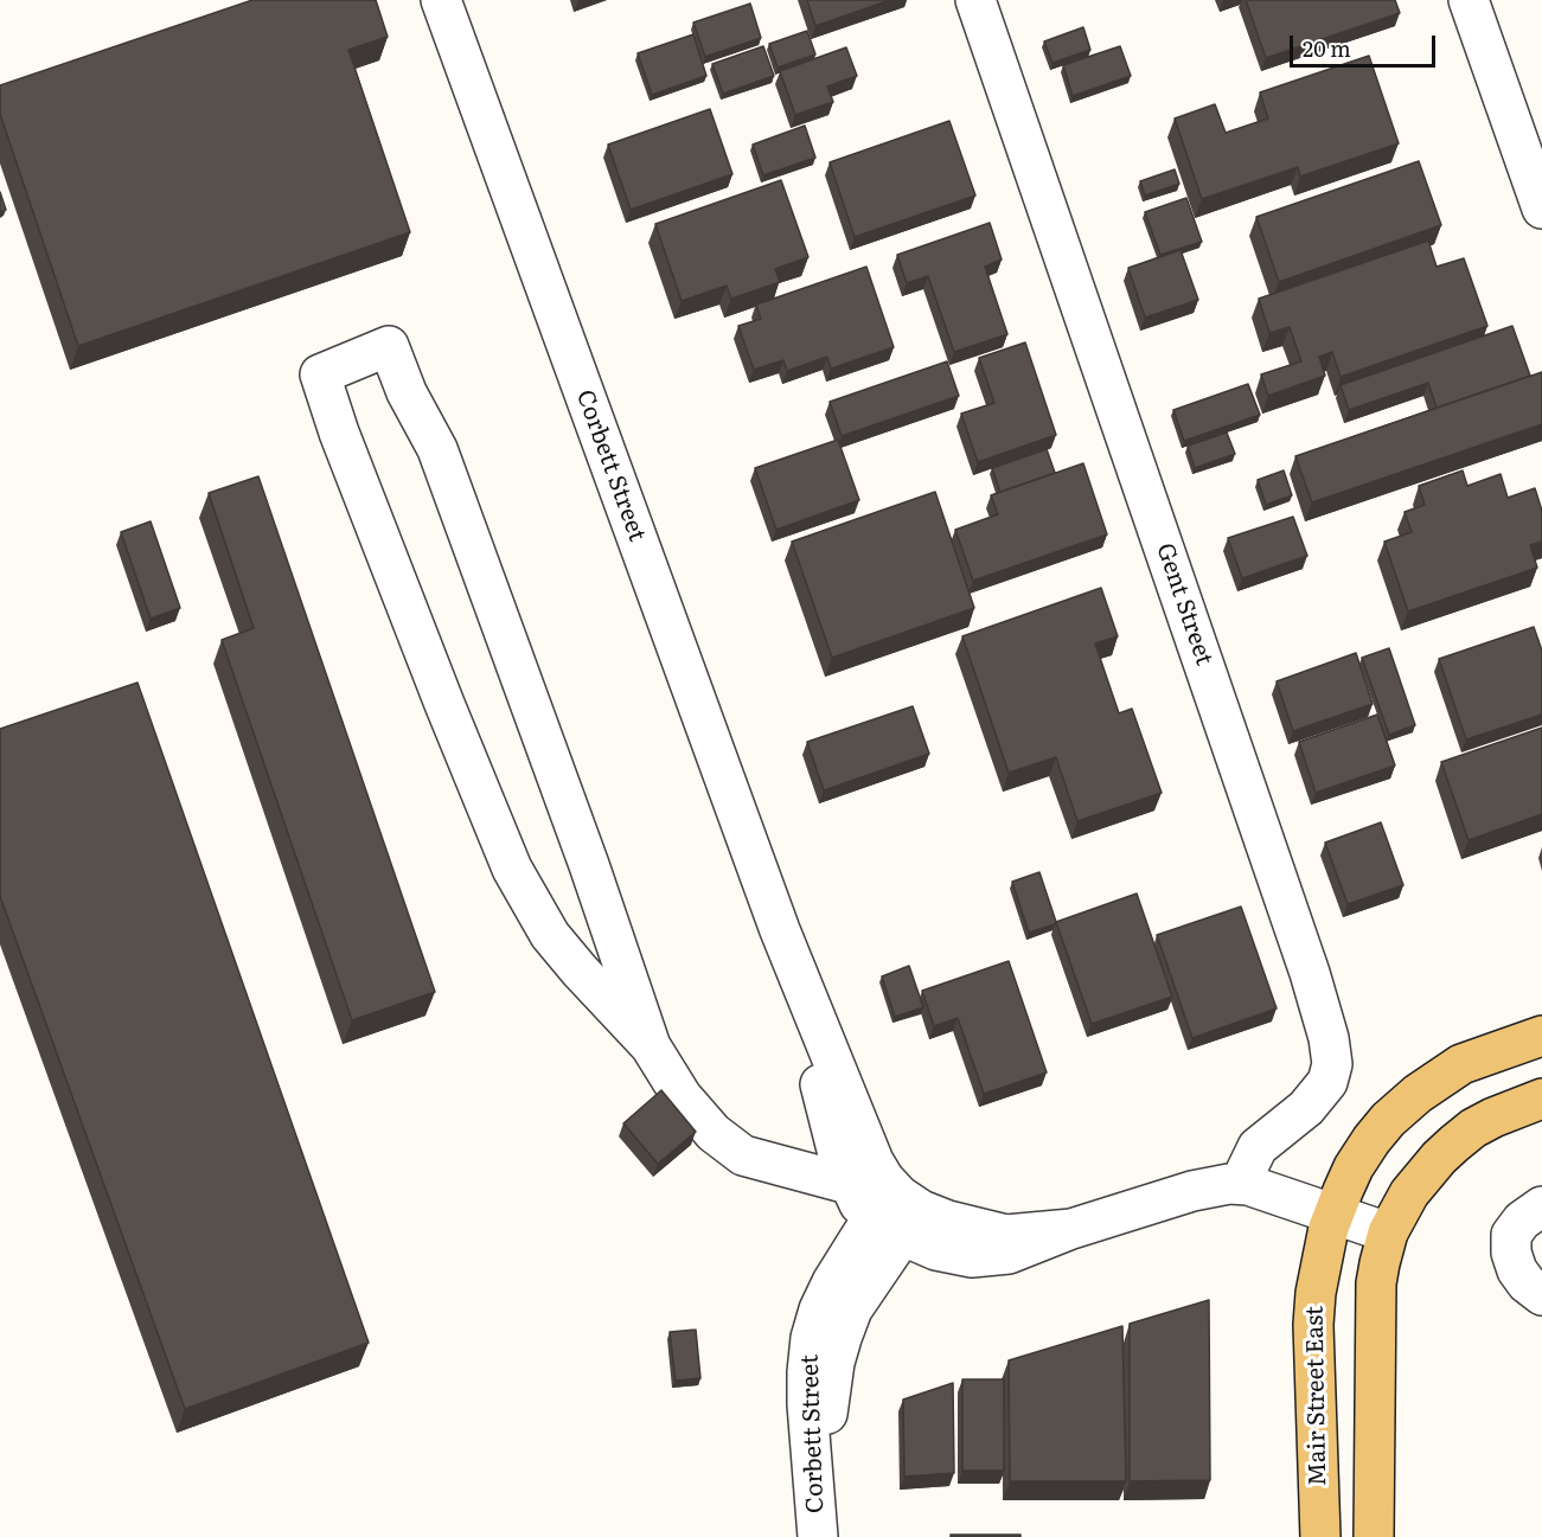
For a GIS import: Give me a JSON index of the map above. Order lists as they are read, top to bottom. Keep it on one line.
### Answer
{"streets":{"main road":["Mair Street East"],"street":["Corbett Street","Gent Street"]},"scale_bar":"20 m"}
